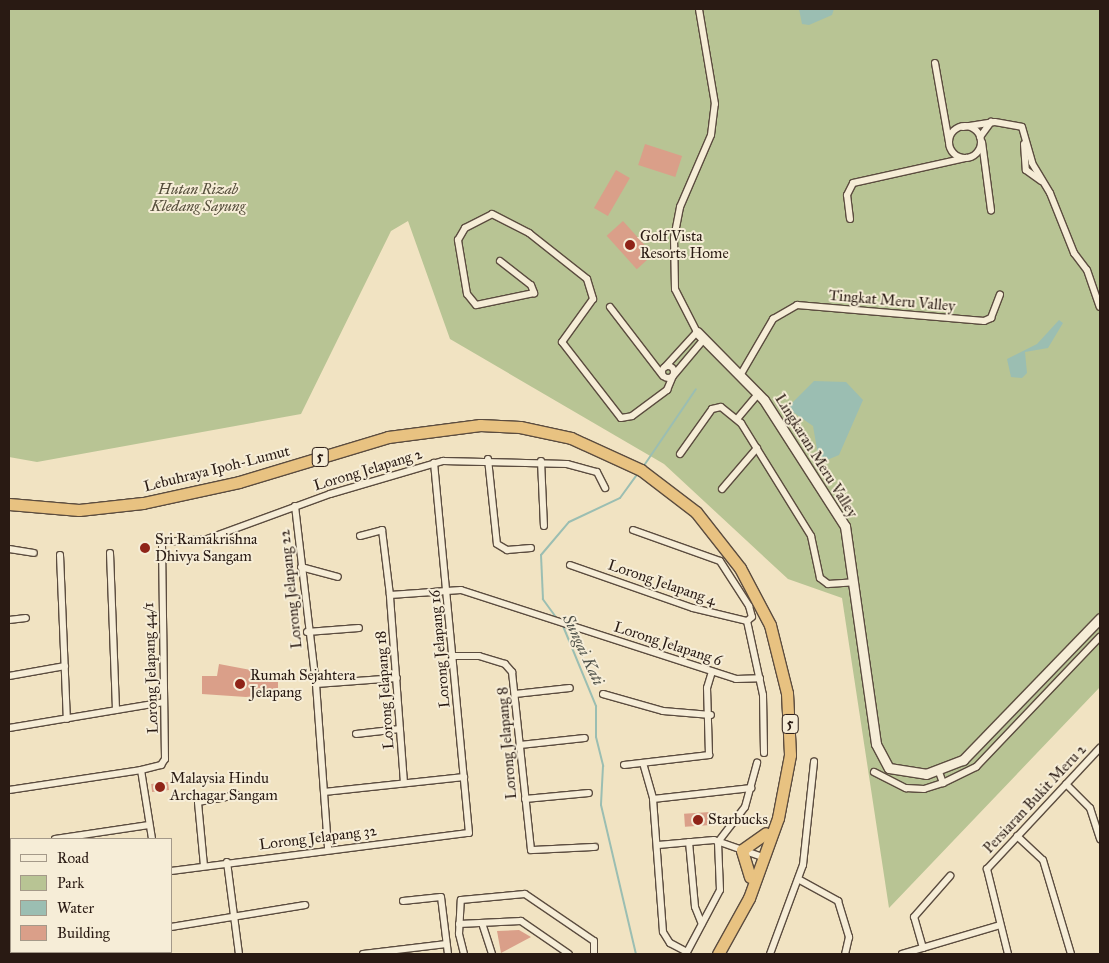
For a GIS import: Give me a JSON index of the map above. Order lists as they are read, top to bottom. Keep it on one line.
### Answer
{"streets":{"highway":["5","Lebuhraya Ipoh-Lumut"],"street":["Tingkat Meru Valley","Lingkaran Meru Valley","Lorong Jelapang 2","Lorong Jelapang 4","Lorong Jelapang 22","Lorong Jelapang 6","Lorong Jelapang 16","Lorong Jelapang 44/1","Lorong Jelapang 18","Lorong Jelapang 8","Persiaran Bukit Meru 2","Lorong Jelapang 32"]},"crossings":[["Tingkat Meru Valley","Lingkaran Meru Valley"],["Lorong Jelapang 2","Lorong Jelapang 22"],["Lorong Jelapang 2","Lorong Jelapang 16"],["Lorong Jelapang 2","Lorong Jelapang 44/1"],["Lorong Jelapang 22","Lorong Jelapang 32"],["Lorong Jelapang 6","Lorong Jelapang 16"],["Lorong Jelapang 16","Lorong Jelapang 8"],["Lorong Jelapang 16","Lorong Jelapang 32"]],"water":["Sungai Kati"],"parks":["Hutan Rizab Kledang Sayung"],"places":["Golf Vista Resorts Home","Sri Ramakrishna Dhivya Sangam","Rumah Sejahtera Jelapang","Malaysia Hindu Archagar Sangam","Starbucks"],"legend":["Road","Park","Water","Building"]}
